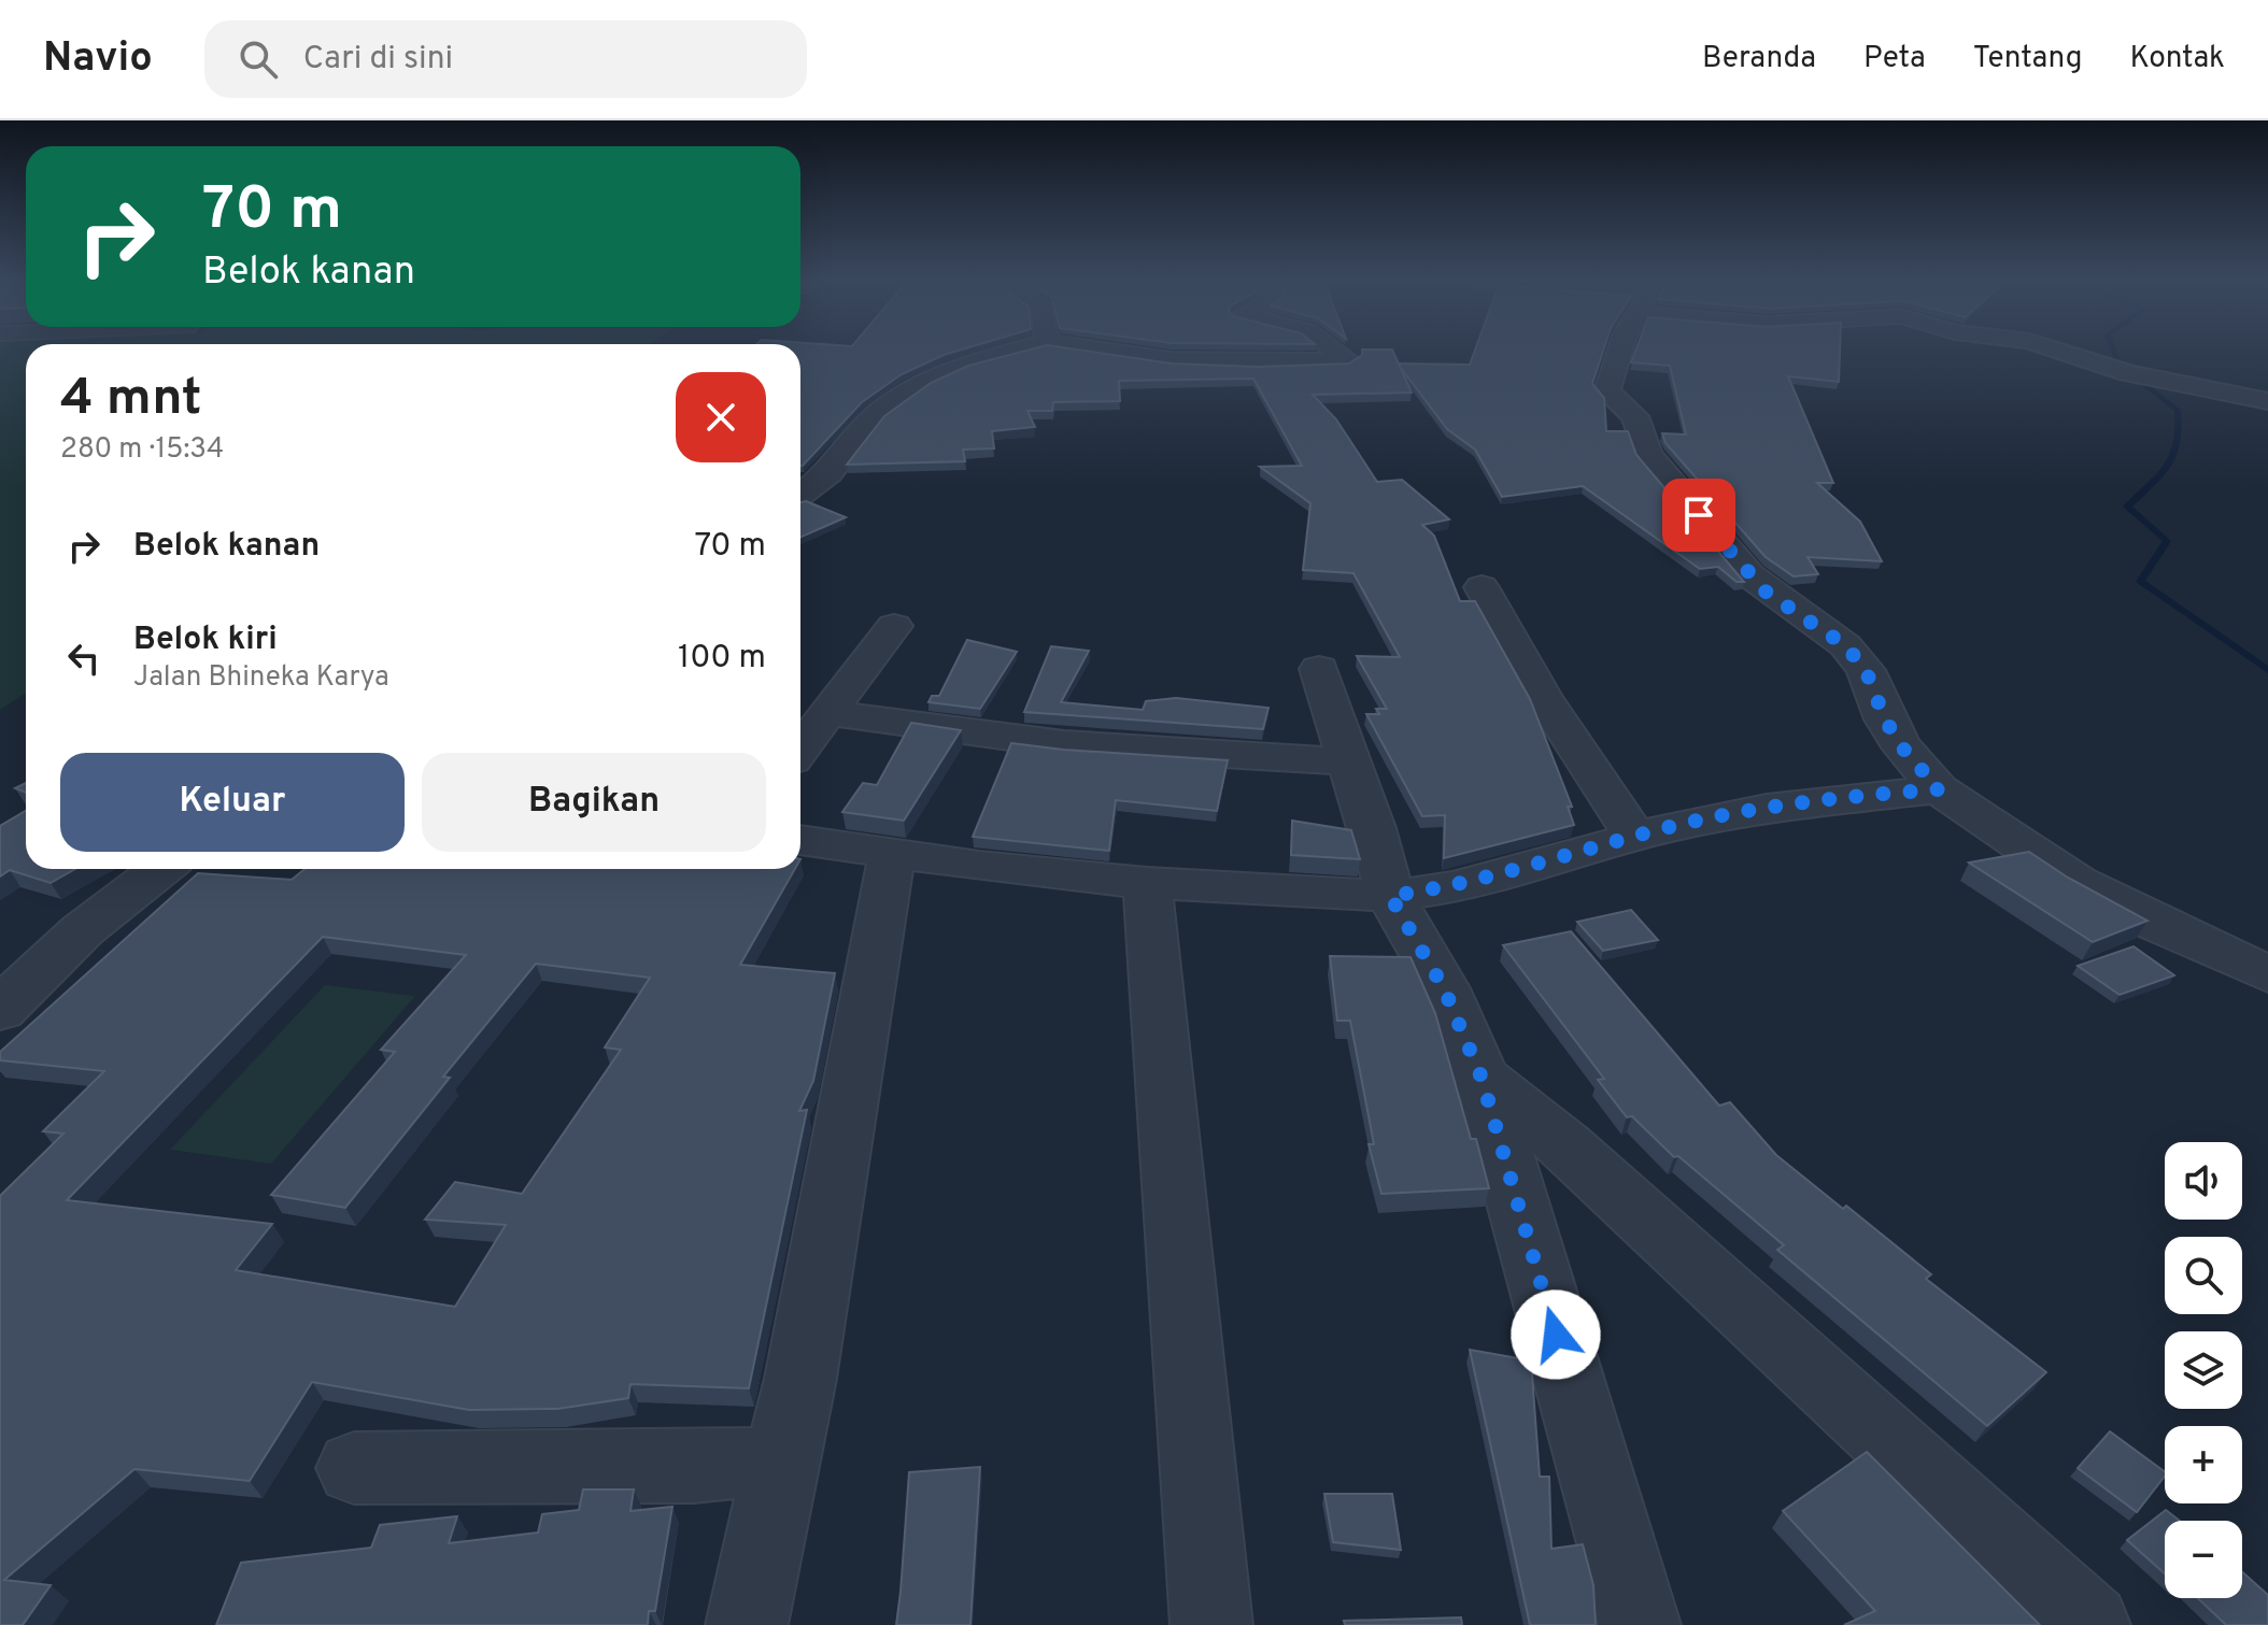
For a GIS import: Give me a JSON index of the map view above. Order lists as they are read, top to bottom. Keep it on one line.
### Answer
{"page":{"header":"Navio","search":"Cari di sini","nav":["Beranda","Peta","Tentang","Kontak"],"turn":["70 m","Belok kanan"],"heading":["4 mnt","280 m · 15:34"],"list":[{"name":"Belok kanan","value":"70 m"},{"name":"Belok kiri","note":"Jalan Bhineka Karya","value":"100 m"}],"buttons":["Keluar","Bagikan"],"map_buttons":["+","−"]}}
